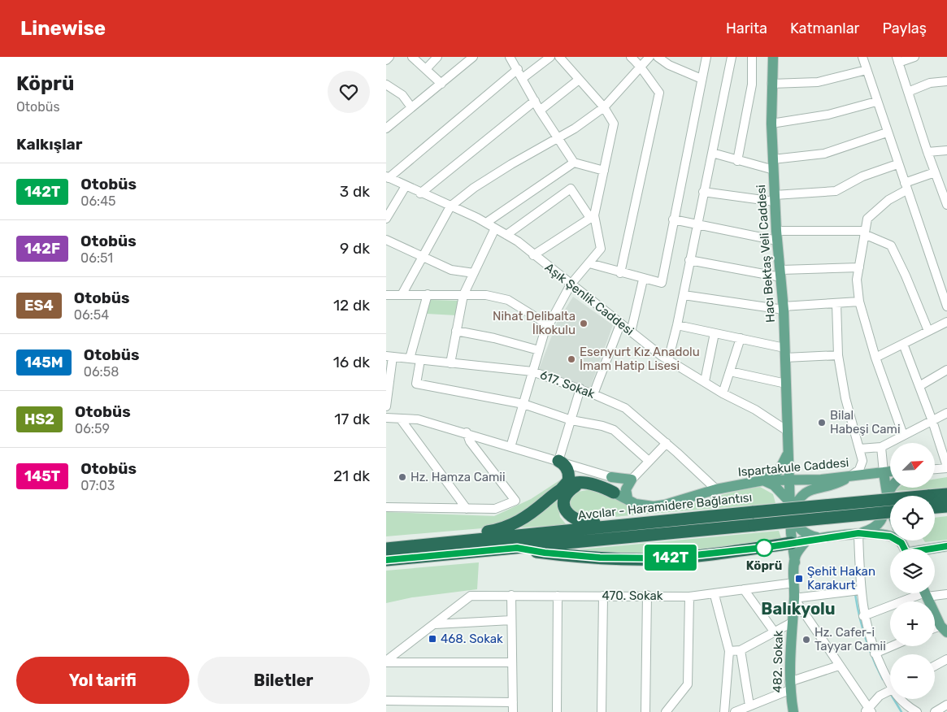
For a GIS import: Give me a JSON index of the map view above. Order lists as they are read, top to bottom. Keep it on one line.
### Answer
{"streets":{"highway":["Avcılar - Haramidere Bağlantısı"],"main road":["Hacı Bektaş Veli Caddesi","Ispartakule Caddesi","482. Sokak"],"street":["Aşık Şenlik Caddesi","617. Sokak","470. Sokak"]},"crossings":[["Hacı Bektaş Veli Caddesi","Aşık Şenlik Caddesi"],["Hacı Bektaş Veli Caddesi","Ispartakule Caddesi"],["Hacı Bektaş Veli Caddesi","482. Sokak"],["617. Sokak","Ispartakule Caddesi"],["470. Sokak","482. Sokak"]],"districts":["Balıkyolu"],"places":{"other":["Nihat Delibalta İlkokulu","Esenyurt Kız Anadolu İmam Hatip Lisesi","Bilal Habeşi Cami","Hz. Hamza Camii","Köprü","Hz. Cafer-i Tayyar Camii"],"transit":["Şehit Hakan Karakurt","468. Sokak"]},"lines":["bus line 142T"],"north":"top right","page":{"header":"Linewise","nav":["Harita","Katmanlar","Paylaş"],"heading":[["Köprü","Otobüs"],"Kalkışlar"],"on_map":"142T","list":[{"mark":"142T","name":"Otobüs","note":"06:45","value":"3 dk"},{"mark":"142F","name":"Otobüs","note":"06:51","value":"9 dk"},{"mark":"ES4","name":"Otobüs","note":"06:54","value":"12 dk"},{"mark":"145M","name":"Otobüs","note":"06:58","value":"16 dk"},{"mark":"HS2","name":"Otobüs","note":"06:59","value":"17 dk"},{"mark":"145T","name":"Otobüs","note":"07:03","value":"21 dk"}],"map_buttons":["+","−"],"buttons":["Yol tarifi","Biletler"]}}
